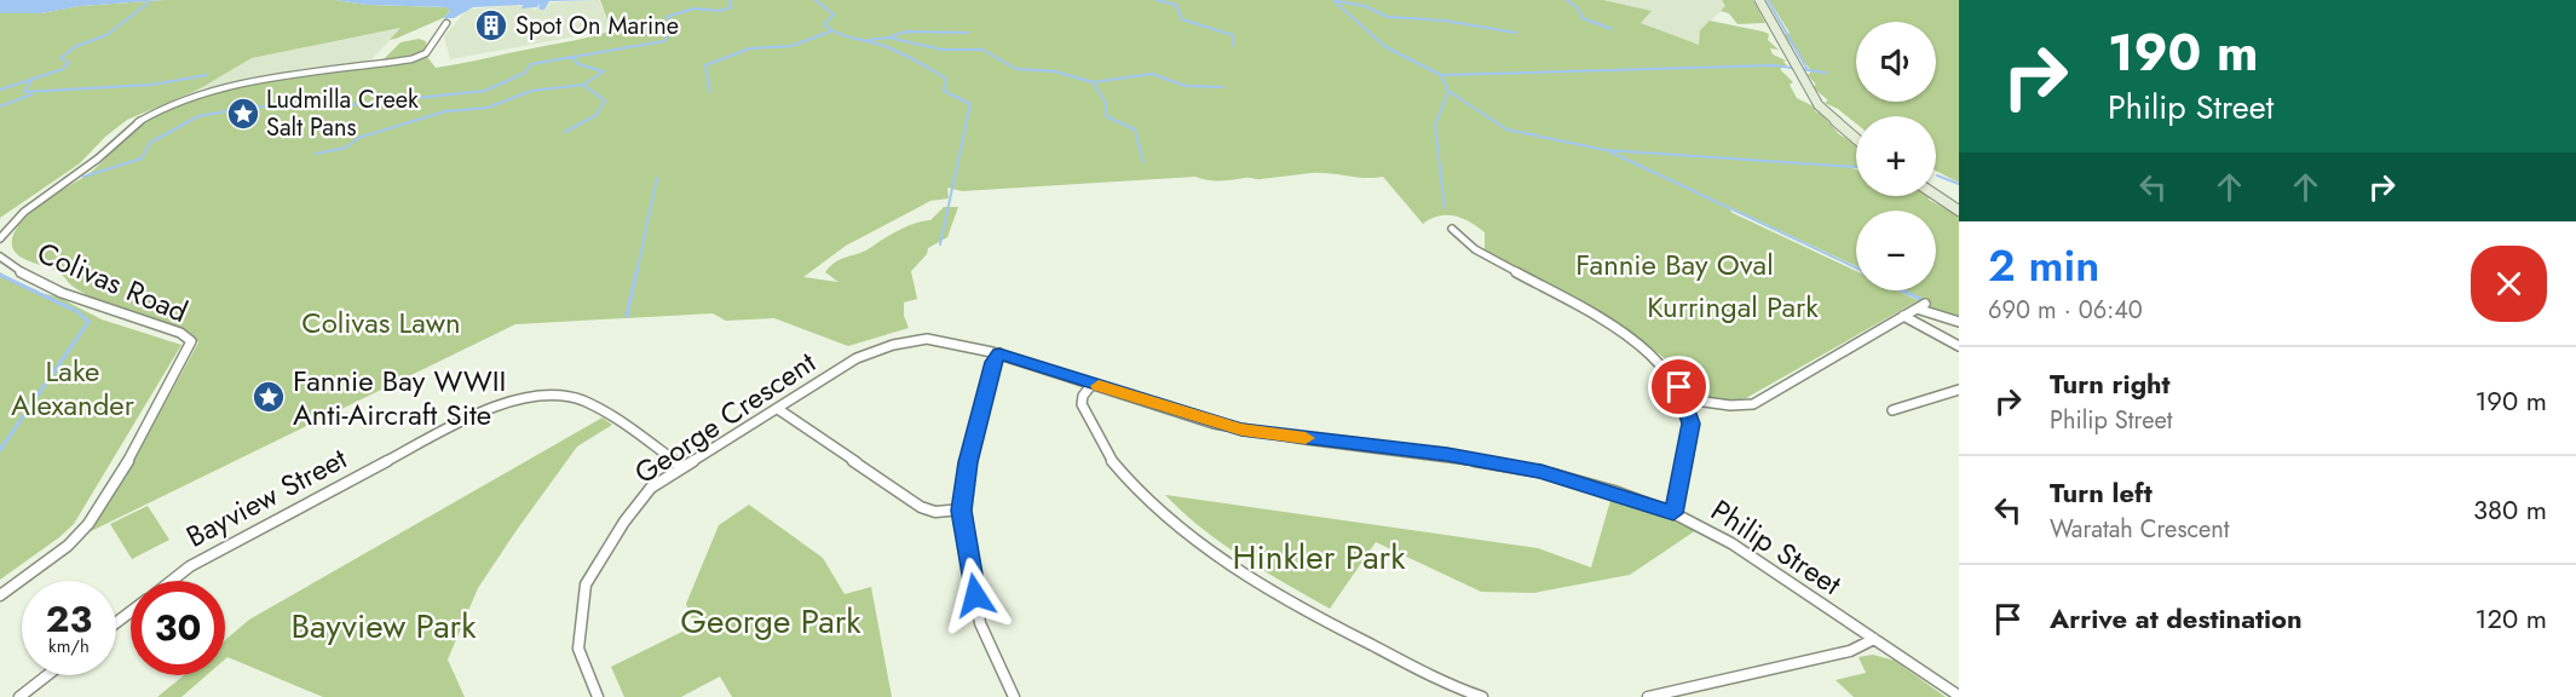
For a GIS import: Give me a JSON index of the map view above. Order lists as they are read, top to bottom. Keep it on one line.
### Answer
{"streets":{"street":["Colivas Road","George Crescent","Bayview Street","Philip Street"]},"crossings":[["George Crescent","Bayview Street"],["George Crescent","Philip Street"]],"parks":["Fannie Bay Oval","Kurringal Park","Colivas Lawn","Lake Alexander","Hinkler Park","George Park","Bayview Park"],"places":{"building":["Spot On Marine"],"place":["Ludmilla Creek Salt Pans","Fannie Bay WWII Anti-Aircraft Site"]},"page":{"turn":["190 m","Philip Street"],"map_buttons":["+","−"],"heading":["2 min","690 m · 06:40"],"list":[{"name":"Turn right","note":"Philip Street","value":"190 m"},{"name":"Turn left","note":"Waratah Crescent","value":"380 m"},{"name":"Arrive at destination","value":"120 m"}],"speed":"23 km/h","limit":"30"}}
